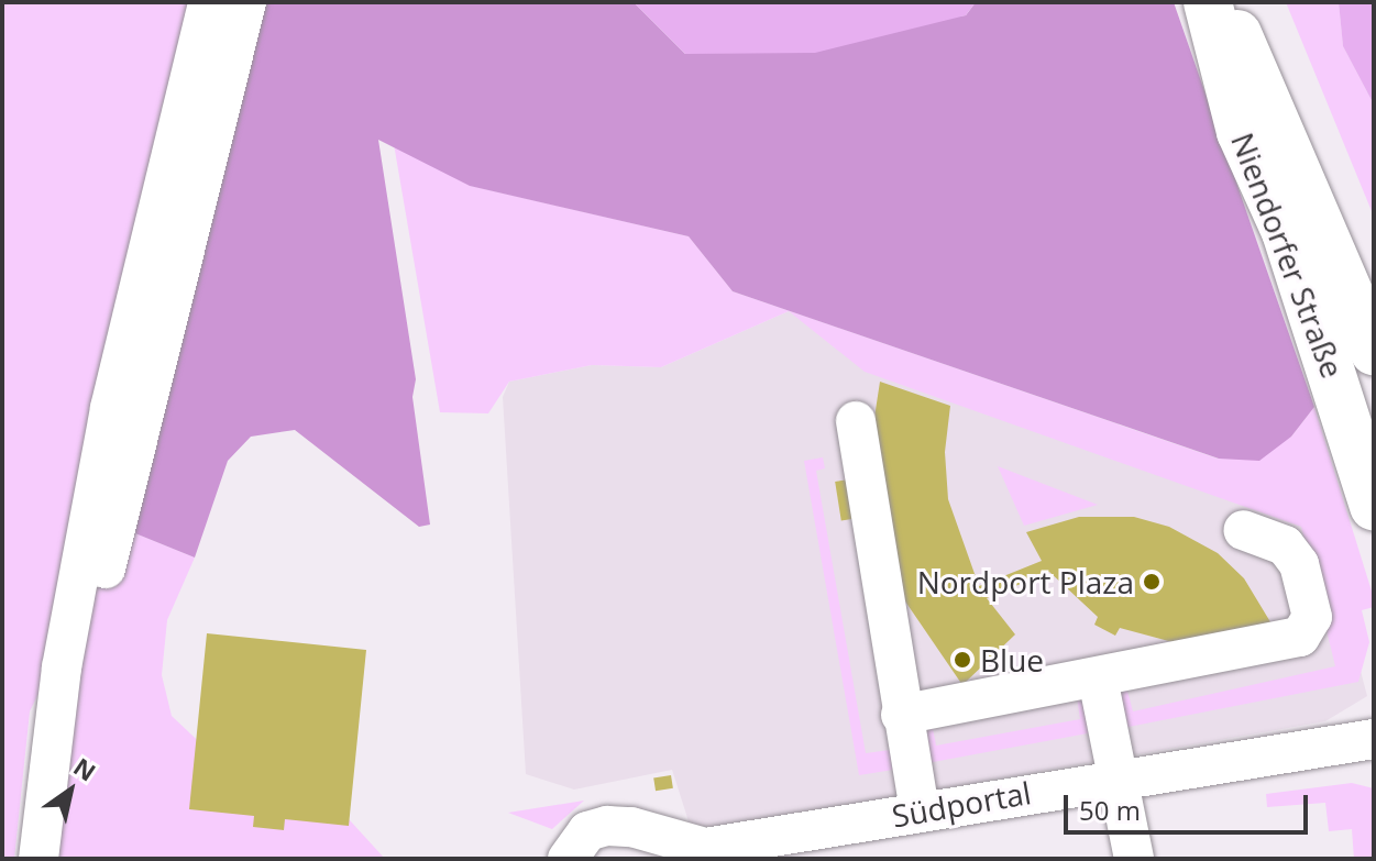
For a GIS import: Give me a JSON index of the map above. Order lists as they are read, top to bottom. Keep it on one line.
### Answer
{"streets":{"main road":["Niendorfer Straße"],"street":["Südportal"]},"places":["Nordport Plaza","Blue"],"scale_bar":"50 m","north":"top right"}
